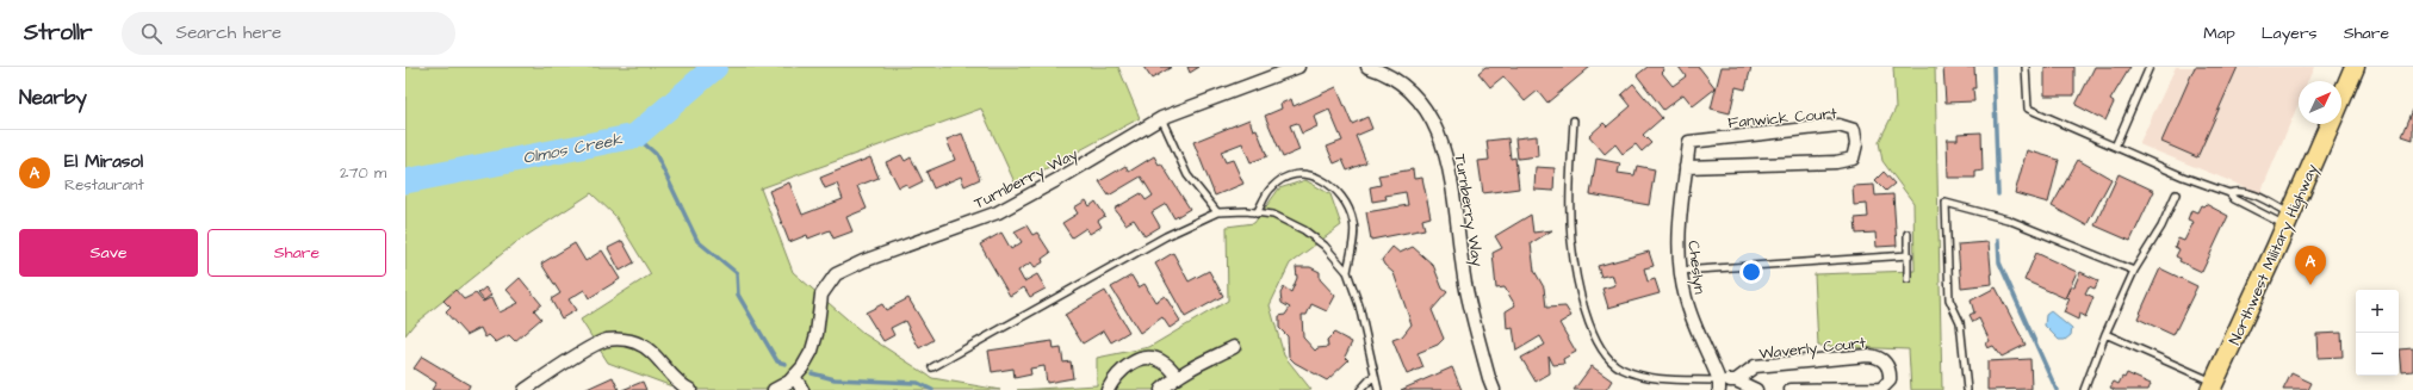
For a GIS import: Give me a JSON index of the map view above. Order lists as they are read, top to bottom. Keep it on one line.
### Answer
{"streets":{"main road":["Northwest Military Highway"],"street":["Fanwick Court","Turnberry Way","Cheslyn","Waverly Court"]},"crossings":[["Fanwick Court","Cheslyn"]],"water":["Olmos Creek"],"north":"top right","page":{"header":"Strollr","search":"Search here","nav":["Map","Layers","Share"],"heading":"Nearby","list":[{"mark":"A","name":"El Mirasol","note":"Restaurant","value":"270 m"}],"buttons":["Save","Share"],"pins":"A","map_buttons":["+","−"]}}
